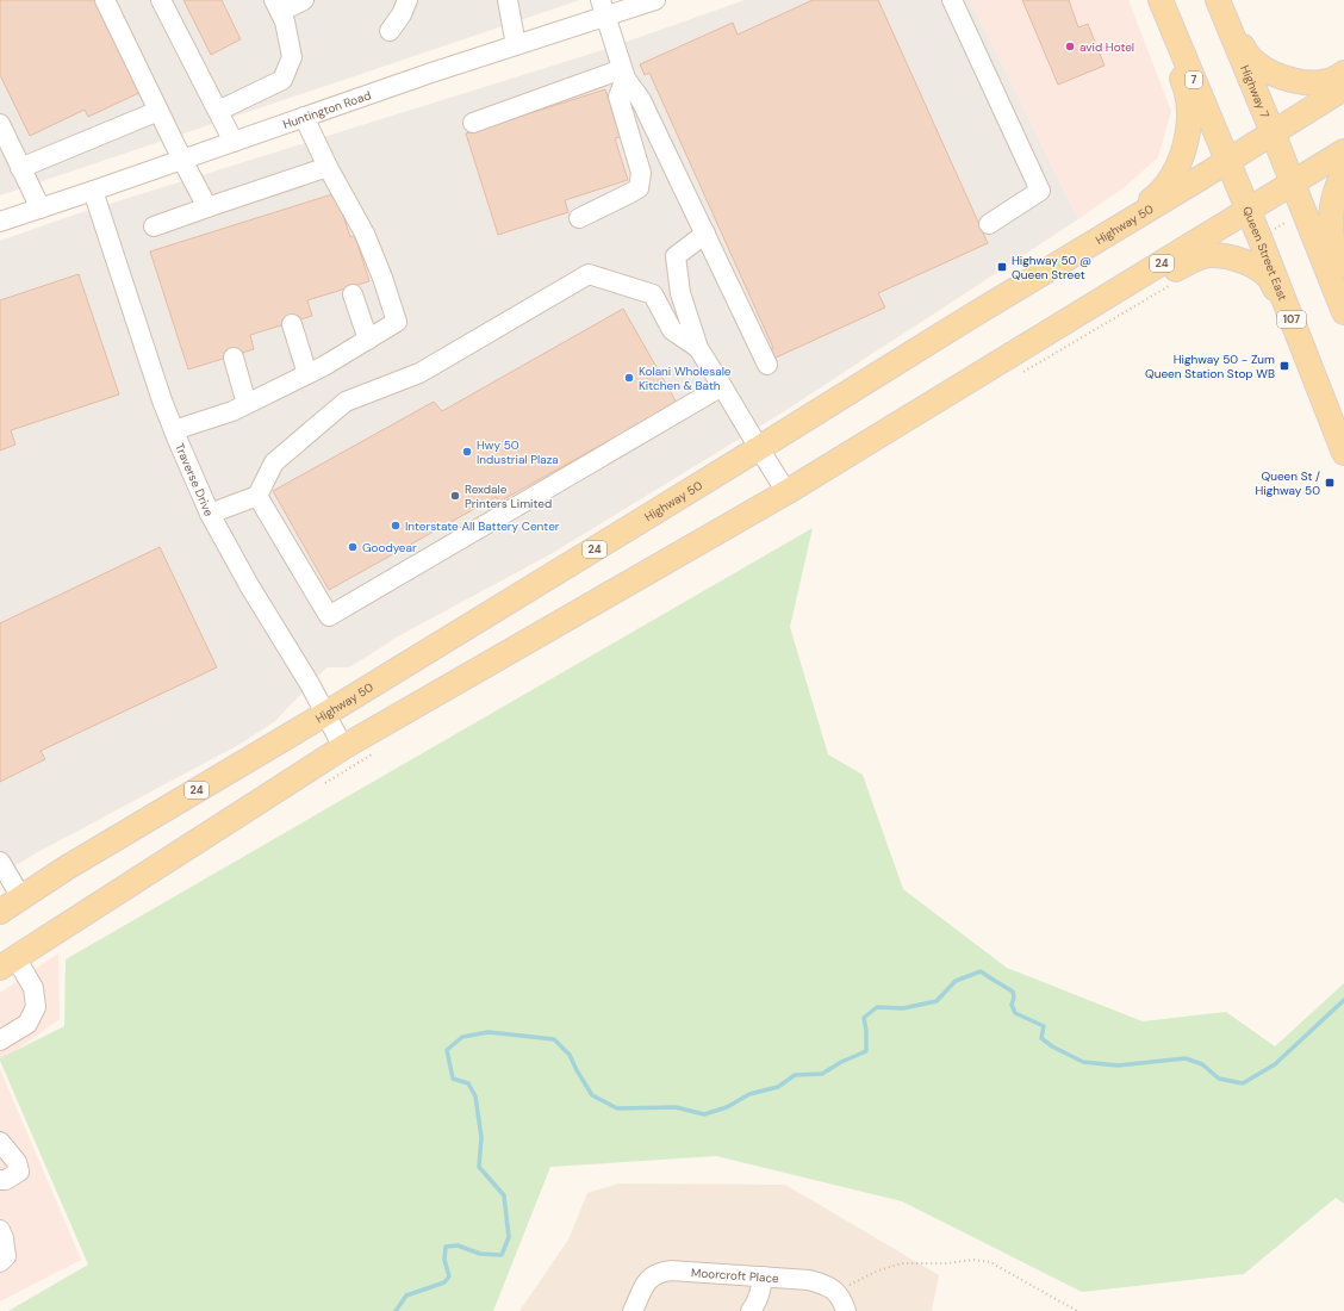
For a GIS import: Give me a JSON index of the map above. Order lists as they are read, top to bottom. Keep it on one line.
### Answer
{"streets":{"main road":["7","Highway 7","Highway 50","Queen Street East","24","107"],"street":["Huntington Road","Traverse Drive","Moorcroft Place"]},"crossings":[["7","Highway 50"],["7","Queen Street East"],["Highway 7","Highway 50"],["Highway 7","24"],["Huntington Road","Traverse Drive"],["Highway 50","Queen Street East"],["Highway 50","Traverse Drive"],["Queen Street East","24"],["24","Traverse Drive"]],"places":{"other":["avid Hotel","Kolani Wholesale Kitchen & Bath","Hwy 50 Industrial Plaza","Rexdale Printers Limited","Interstate All Battery Center","Goodyear"],"transit":["Highway 50 @ Queen Street","Highway 50 - Zum Queen Station Stop WB","Queen St / Highway 50"]}}
